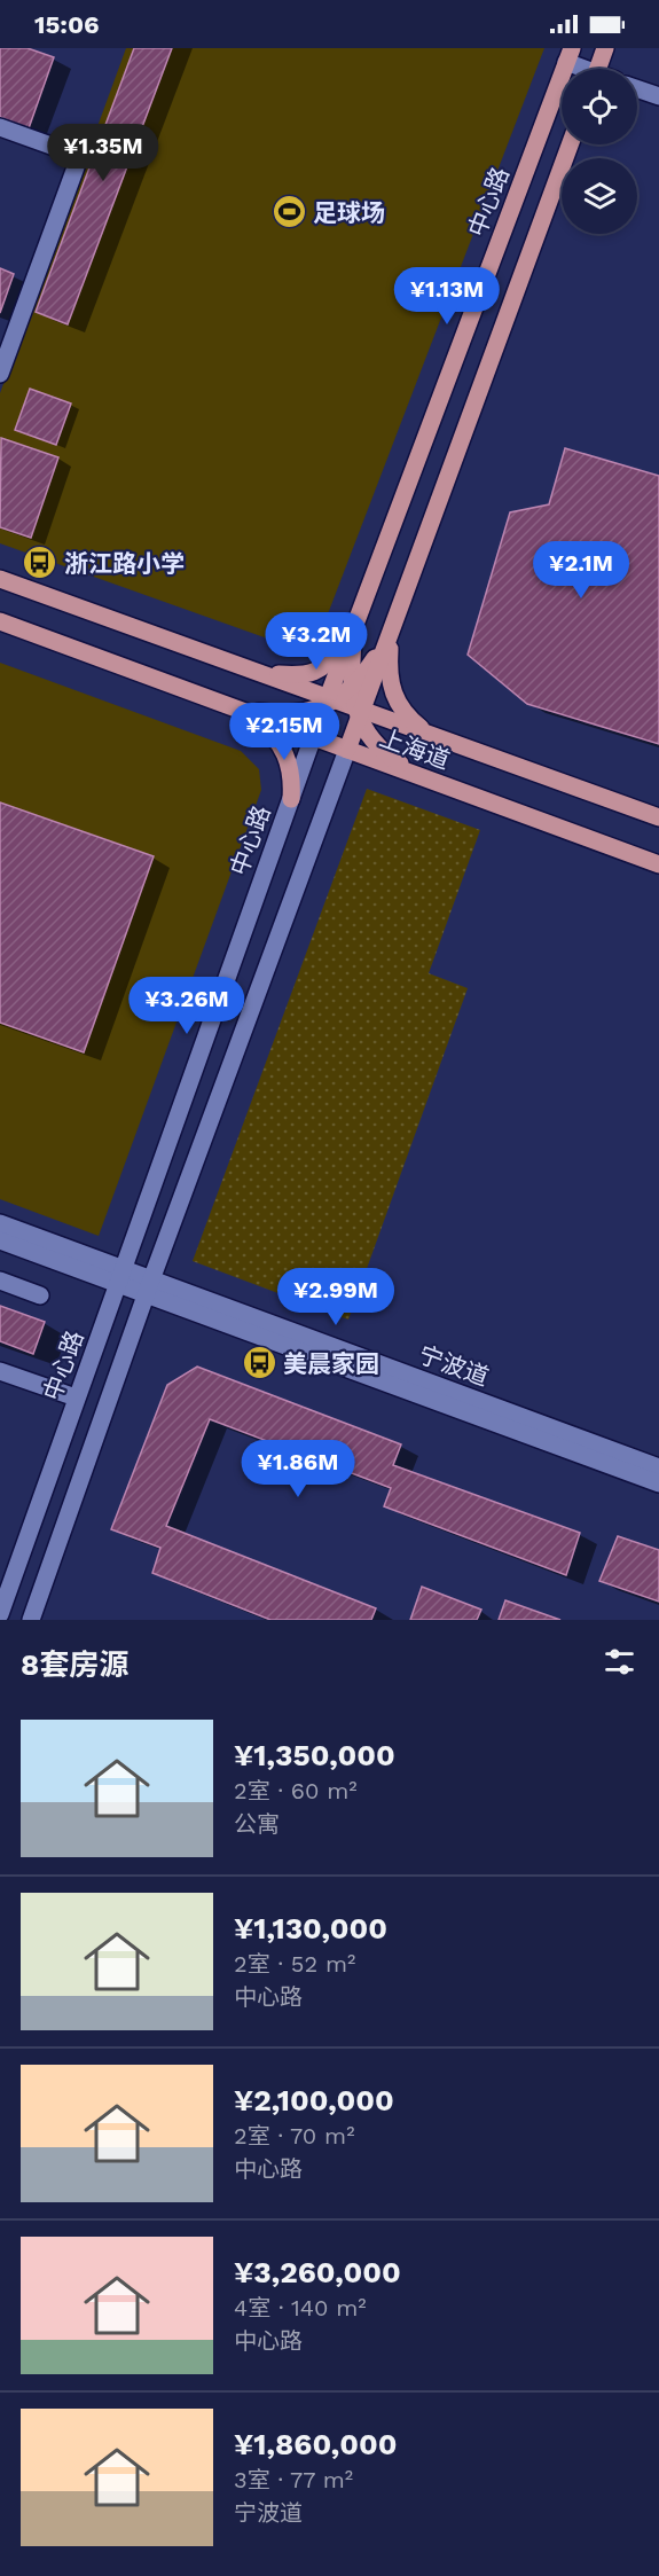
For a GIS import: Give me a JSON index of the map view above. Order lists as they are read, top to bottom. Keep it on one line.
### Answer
{"streets":{"main road":["中心路","上海道"],"street":["宁波道"]},"crossings":[["中心路","上海道"],["中心路","宁波道"]],"places":{"sports":["足球场"],"bus stop":["浙江路小学","美晨家园"]},"page":{"status":"15:06","price":["¥1.35M","¥1.13M","¥2.1M","¥3.2M","¥2.15M","¥3.26M","¥2.99M","¥1.86M"],"heading":"8套房源","list":[{"name":"¥1,350,000","note":"2室 · 60 m² · 公寓"},{"name":"¥1,130,000","note":"2室 · 52 m² · 中心路"},{"name":"¥2,100,000","note":"2室 · 70 m² · 中心路"},{"name":"¥3,260,000","note":"4室 · 140 m² · 中心路"},{"name":"¥1,860,000","note":"3室 · 77 m² · 宁波道"}]}}
